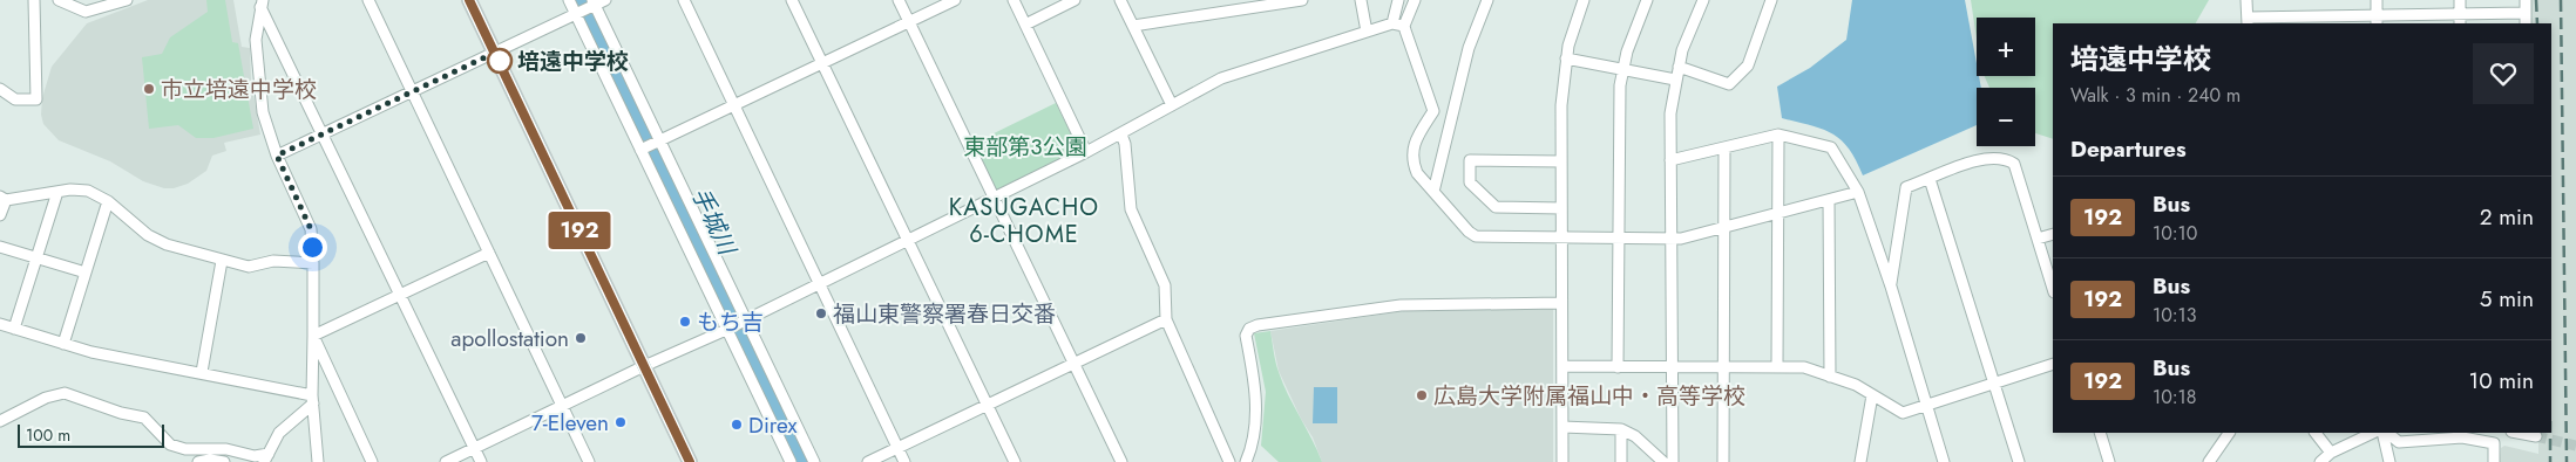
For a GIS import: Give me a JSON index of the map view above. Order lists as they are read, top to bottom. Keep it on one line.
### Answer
{"districts":["KASUGACHO 6-CHOME"],"water":["手城川"],"parks":["東部第3公園"],"places":["培遠中学校","市立培遠中学校","福山東警察署春日交番","もち吉","apollostation","広島大学附属福山中・高等学校","7-Eleven","Direx"],"lines":["bus line 192"],"scale_bar":"100 m","page":{"on_map":"192","map_buttons":["+","−"],"heading":[["培遠中学校","Walk · 3 min · 240 m"],"Departures"],"list":[{"mark":"192","name":"Bus","note":"10:10","value":"2 min"},{"mark":"192","name":"Bus","note":"10:13","value":"5 min"},{"mark":"192","name":"Bus","note":"10:18","value":"10 min"}],"scale":"100 m"}}
